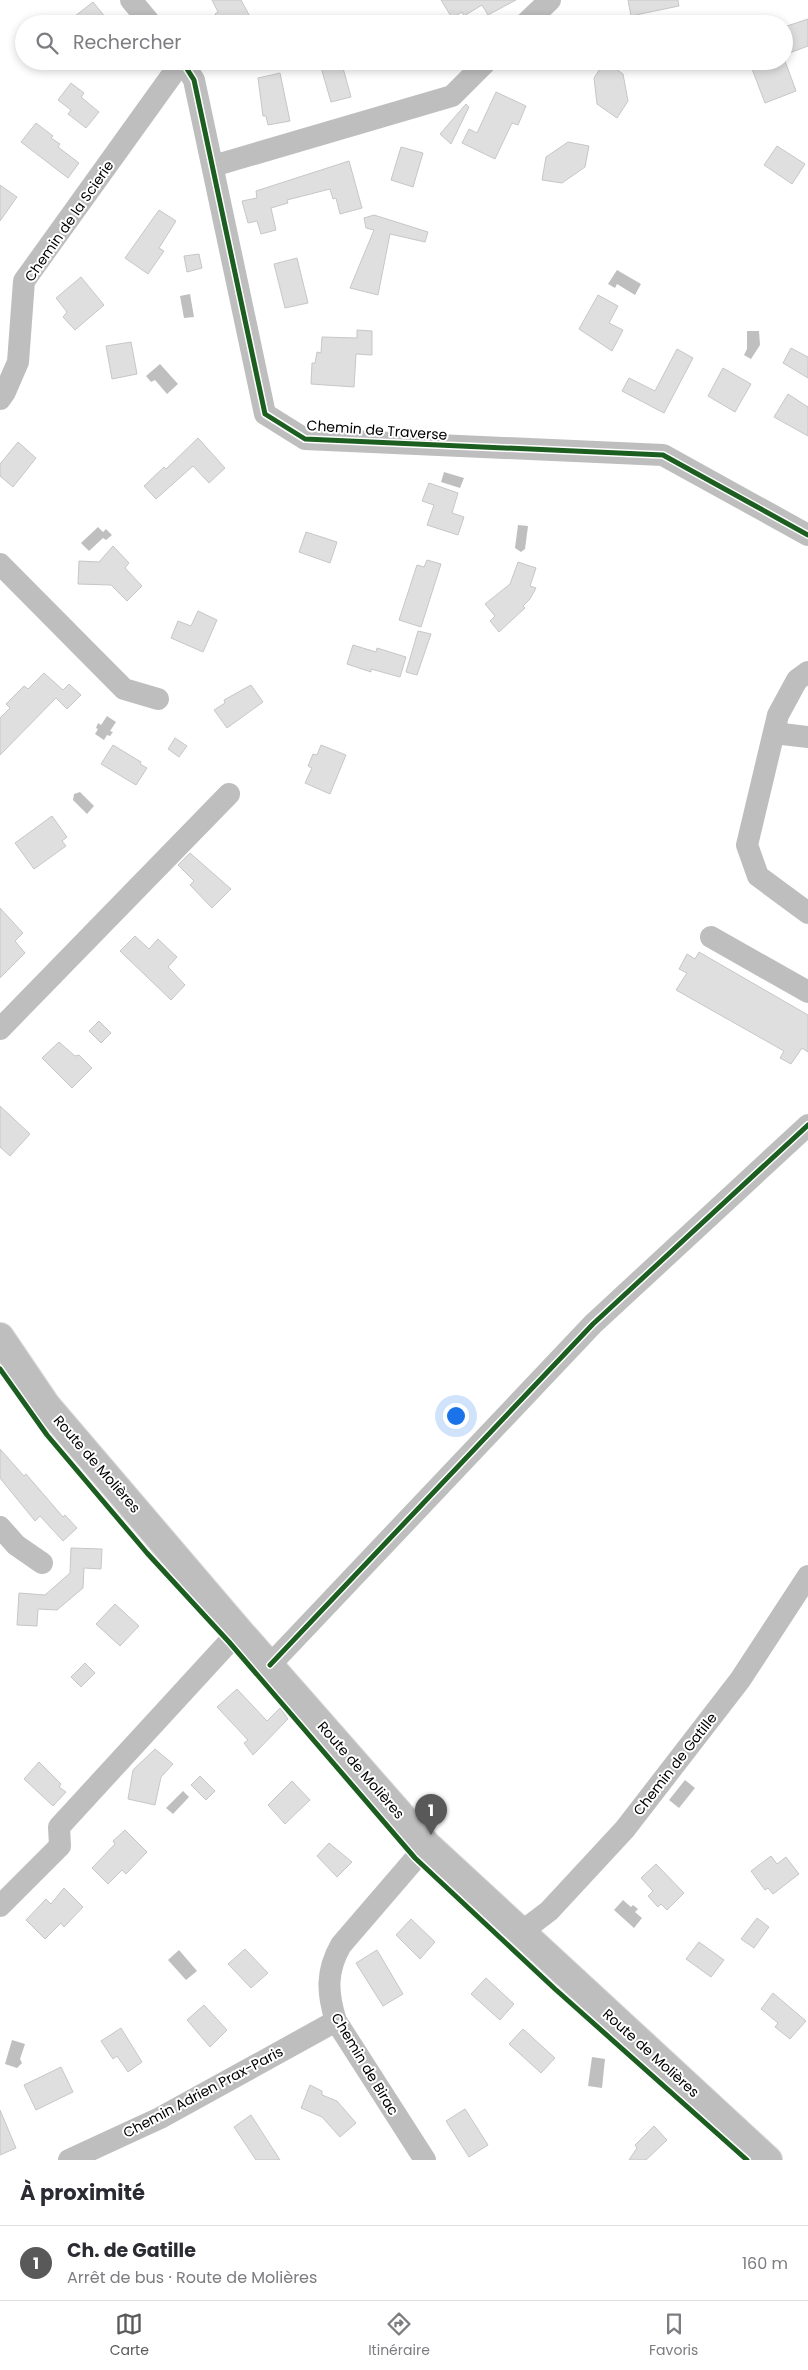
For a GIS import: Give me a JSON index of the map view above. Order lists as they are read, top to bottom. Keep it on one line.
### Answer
{"streets":{"main road":["Route de Molières"],"street":["Chemin de la Scierie","Chemin de Traverse","Chemin de Gatille","Chemin de Birac","Chemin Adrien Prax-Paris"]},"crossings":[["Route de Molières","Chemin de Gatille"],["Route de Molières","Chemin de Birac"],["Chemin de Birac","Chemin Adrien Prax-Paris"]],"page":{"search":"Rechercher","pins":"1","heading":"À proximité","list":[{"mark":"1","name":"Ch. de Gatille","note":"Arrêt de bus · Route de Molières","value":"160 m"}],"nav":["Carte","Itinéraire","Favoris"]}}
